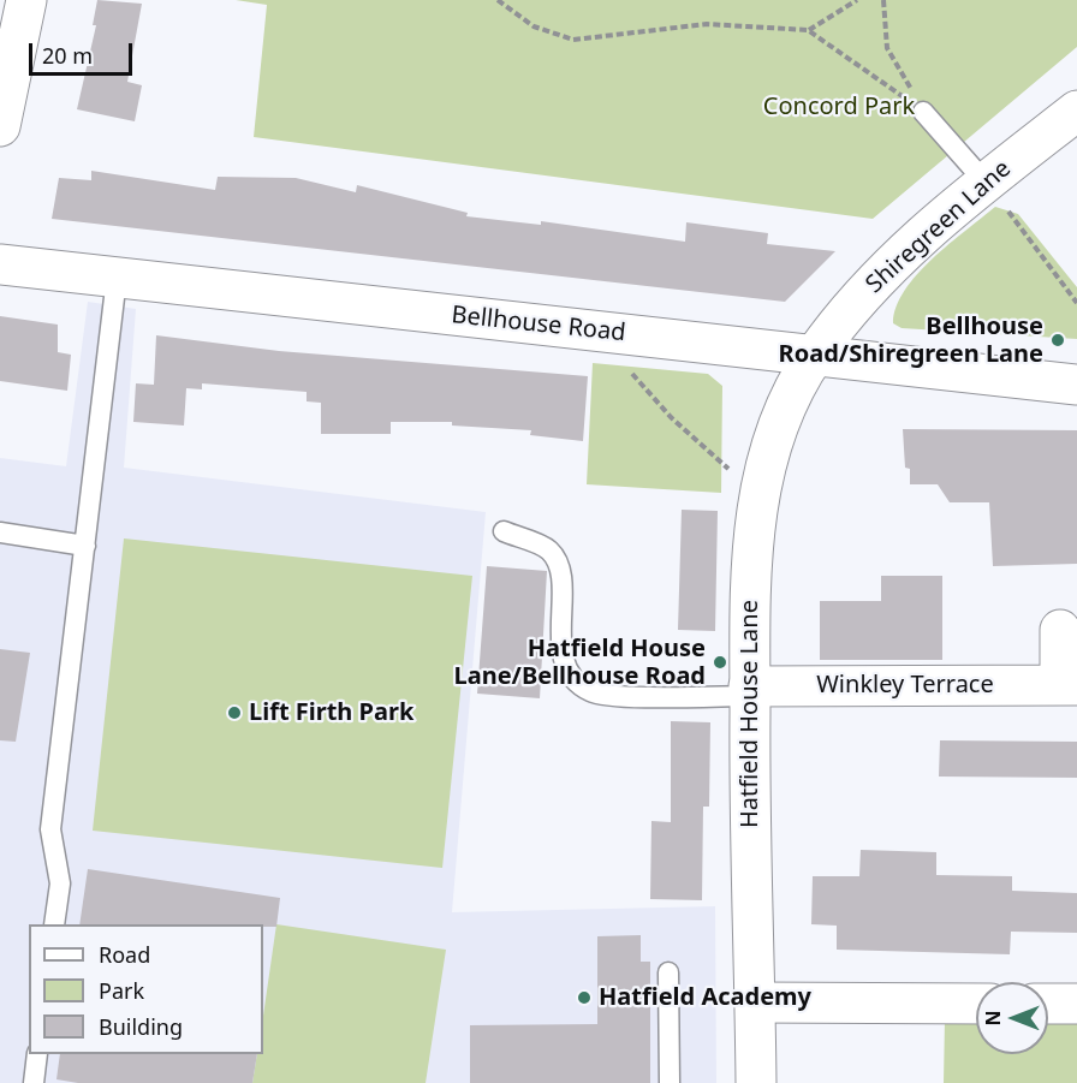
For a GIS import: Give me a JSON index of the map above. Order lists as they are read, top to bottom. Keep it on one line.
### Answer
{"streets":{"street":["Shiregreen Lane","Bellhouse Road","Winkley Terrace","Hatfield House Lane"]},"crossings":[["Shiregreen Lane","Bellhouse Road"],["Shiregreen Lane","Hatfield House Lane"],["Bellhouse Road","Hatfield House Lane"],["Winkley Terrace","Hatfield House Lane"]],"parks":["Concord Park"],"places":["Bellhouse Road/Shiregreen Lane","Hatfield House Lane/Bellhouse Road","Lift Firth Park","Hatfield Academy"],"legend":["Road","Park","Building"],"scale_bar":"20 m","north":"left"}
